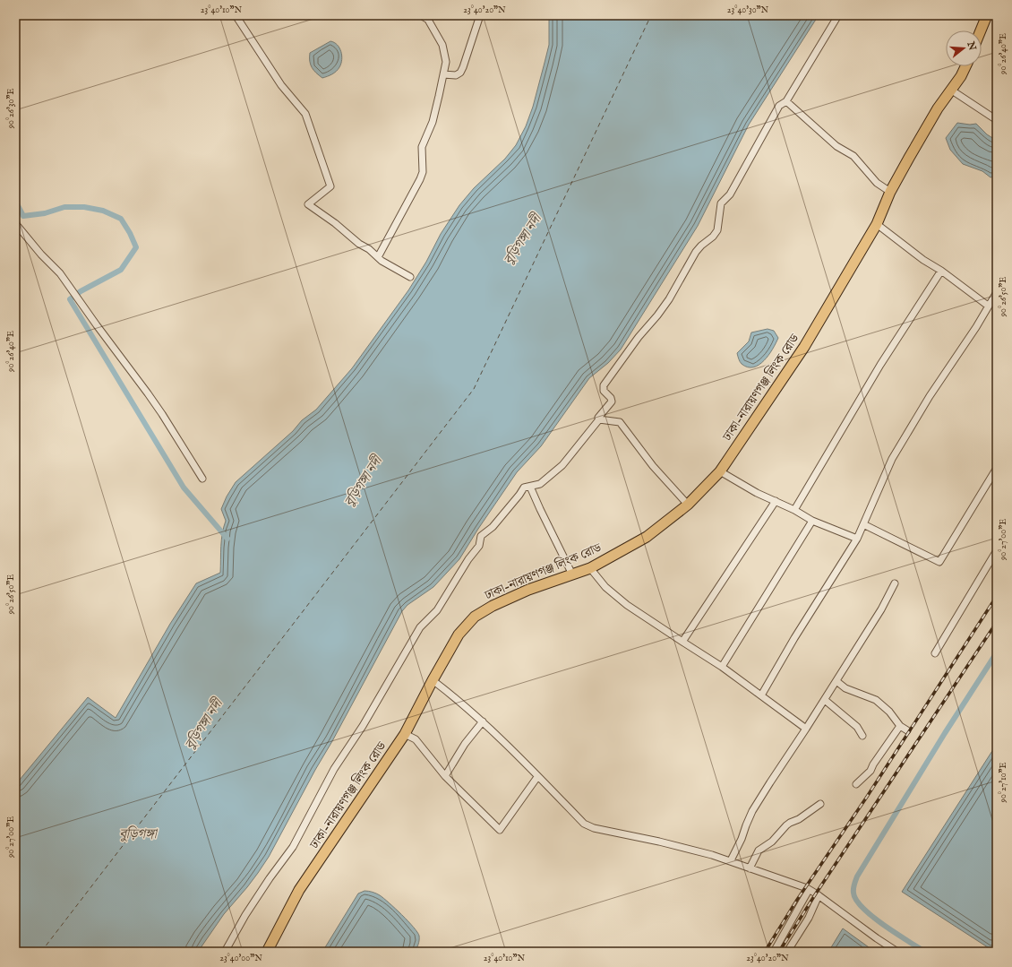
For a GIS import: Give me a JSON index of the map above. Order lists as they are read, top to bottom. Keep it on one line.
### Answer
{"streets":{"highway":["ঢাকা-নারায়ণগঞ্জ লিংক রোড"]},"water":["বুড়িগঙ্গা নদী","বুড়িগঙ্গা"],"north":"right","coordinates":["23°40'10\"N","23°40'20\"N","23°40'30\"N","90°26'40\"E","90°26'30\"E","90°26'50\"E","90°27'00\"E","90°27'10\"E","23°40'00\"N"]}
